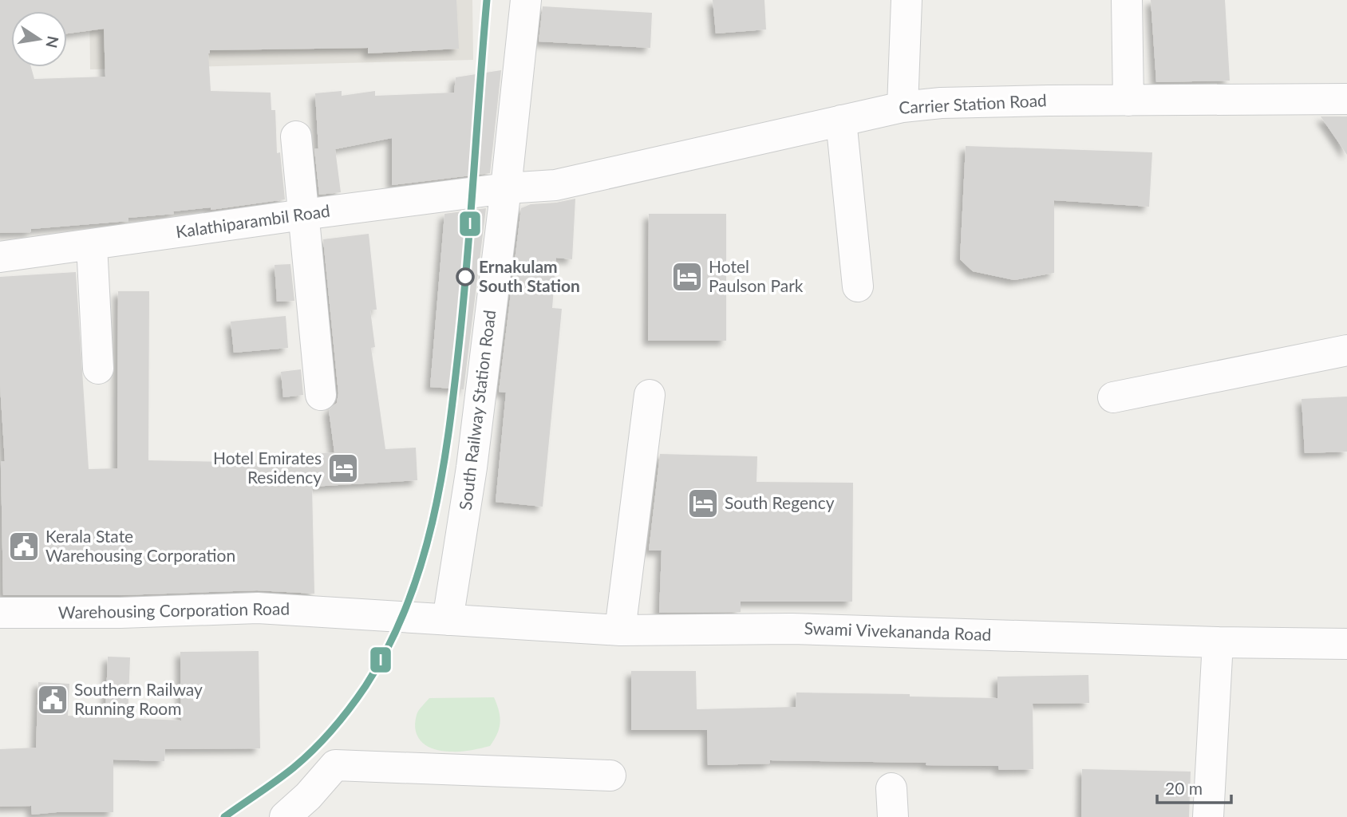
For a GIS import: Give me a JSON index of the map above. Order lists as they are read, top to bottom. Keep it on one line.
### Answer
{"streets":{"street":["Carrier Station Road","Kalathiparambil Road","South Railway Station Road","Warehousing Corporation Road","Swami Vivekananda Road"]},"crossings":[["Carrier Station Road","Kalathiparambil Road"],["Carrier Station Road","South Railway Station Road"],["Kalathiparambil Road","South Railway Station Road"],["South Railway Station Road","Warehousing Corporation Road"],["South Railway Station Road","Swami Vivekananda Road"],["Warehousing Corporation Road","Swami Vivekananda Road"]],"places":{"other":["Ernakulam South Station"],"hotel":["Hotel Paulson Park","Hotel Emirates Residency","South Regency"],"public building":["Kerala State Warehousing Corporation","Southern Railway Running Room"]},"lines":["transit line I"],"scale_bar":"20 m","north":"right"}
